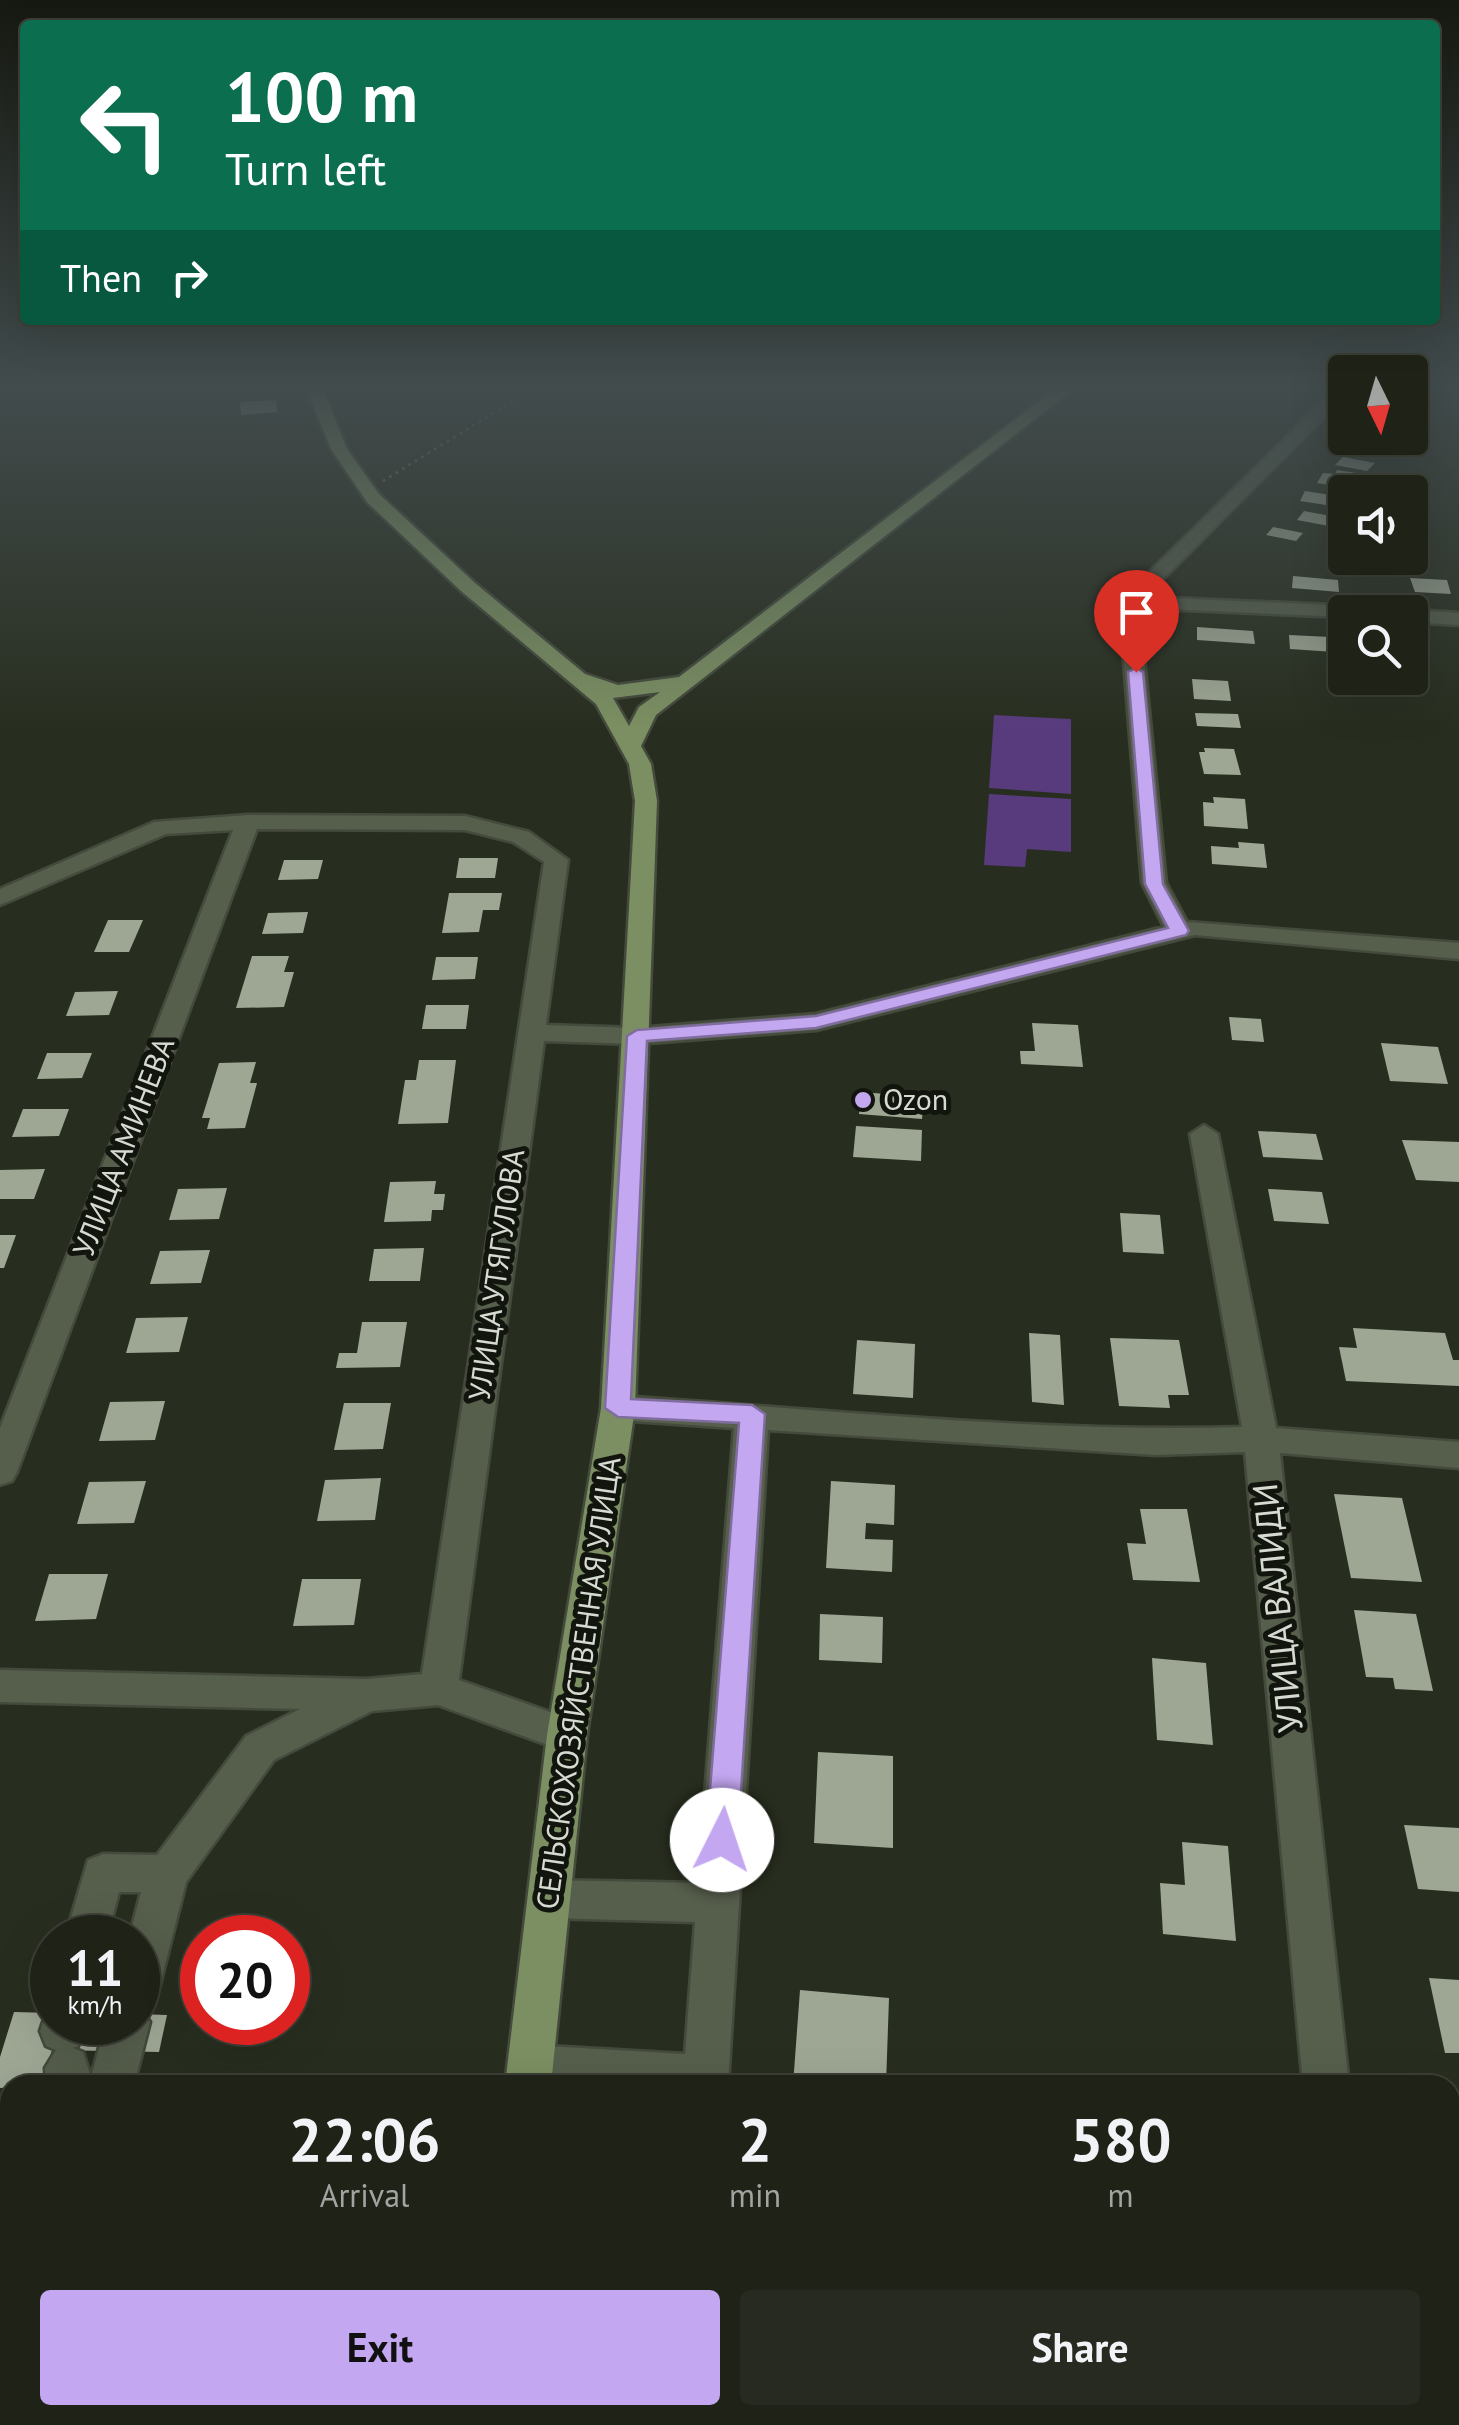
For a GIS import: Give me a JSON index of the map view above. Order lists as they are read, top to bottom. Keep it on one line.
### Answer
{"streets":{"main road":["СЕЛЬСКОХОЗЯЙСТВЕННАЯ УЛИЦА"],"street":["УЛИЦА АМИНЕВА","УЛИЦА УТЯГУЛОВА","УЛИЦА ВАЛИДИ"]},"crossings":[["УЛИЦА АМИНЕВА","УЛИЦА УТЯГУЛОВА"]],"places":["Ozon"],"north":"bottom","page":{"turn":["100 m","Turn left"],"then":"Then","speed":"11 km/h","limit":"20","eta":["22:06","Arrival","2","min","580","m"],"buttons":["Exit","Share"]}}
